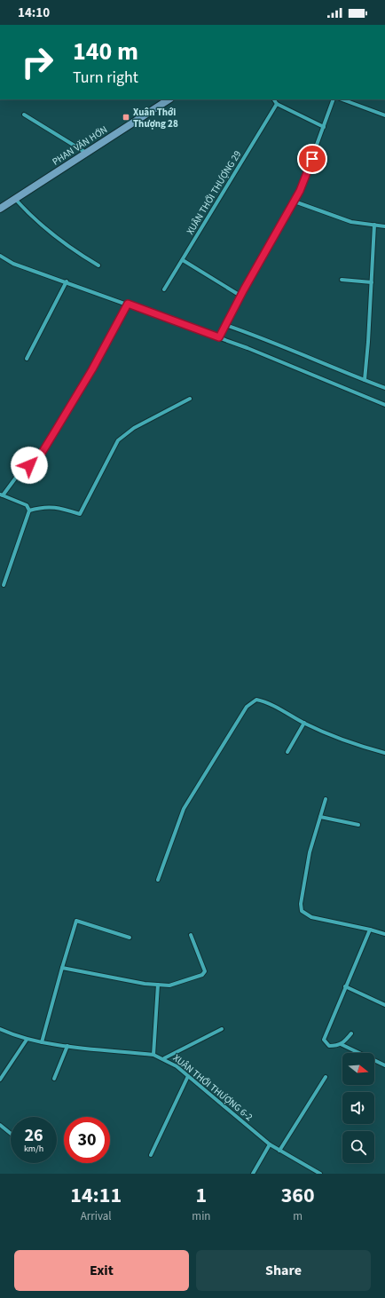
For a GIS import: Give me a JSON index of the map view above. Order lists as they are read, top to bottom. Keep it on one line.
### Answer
{"streets":{"main road":["PHAN VĂN HỚN"],"street":["XUÂN THỚI THƯỢNG 29","XUÂN THỚI THƯỢNG 6-2"]},"places":{"transit":["Xuân Thới Thượng 28"]},"north":"right","page":{"status":"14:10","turn":["140 m","Turn right"],"speed":"26 km/h","limit":"30","eta":["14:11","Arrival","1","min","360","m"],"buttons":["Exit","Share"]}}
